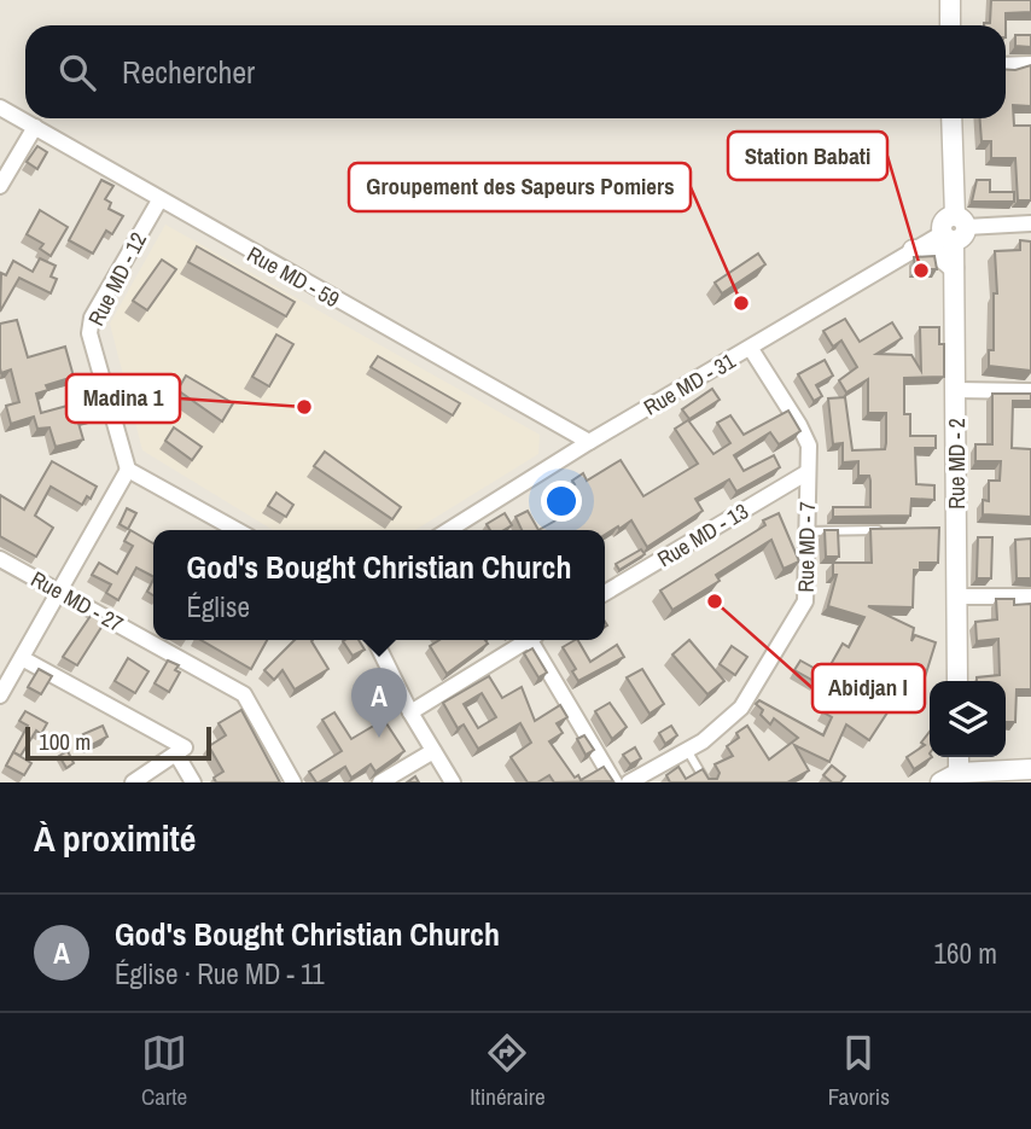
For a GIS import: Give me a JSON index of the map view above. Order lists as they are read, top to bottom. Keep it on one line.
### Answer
{"streets":{"street":["Rue MD - 59","Rue MD - 12","Rue MD - 31","Rue MD - 2","Rue MD - 13","Rue MD - 7","Rue MD - 27"]},"crossings":[["Rue MD - 59","Rue MD - 12"],["Rue MD - 59","Rue MD - 31"],["Rue MD - 31","Rue MD - 2"],["Rue MD - 31","Rue MD - 7"],["Rue MD - 13","Rue MD - 7"]],"places":["Station Babati","Groupement des Sapeurs Pomiers","Madina 1","Abidjan I"],"scale_bar":"100 m","page":{"search":"Rechercher","popup":["God's Bought Christian Church","Église"],"pins":"A","scale":"100 m","heading":"À proximité","list":[{"mark":"A","name":"God's Bought Christian Church","note":"Église · Rue MD - 11","value":"160 m"}],"nav":["Carte","Itinéraire","Favoris"]}}
